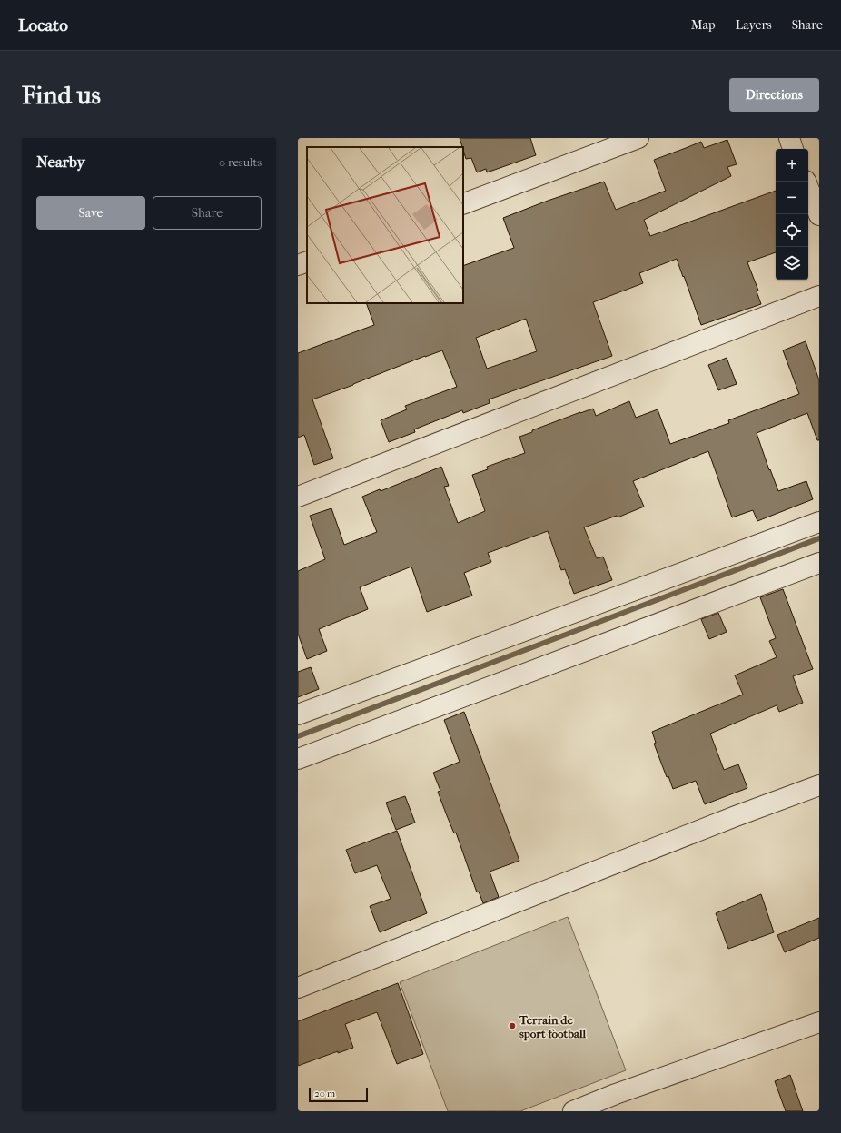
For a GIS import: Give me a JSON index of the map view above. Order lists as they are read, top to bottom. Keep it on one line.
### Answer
{"places":["Terrain de sport football"],"scale_bar":"20 m","page":{"header":"Locato","nav":["Map","Layers","Share"],"buttons":["Directions",["Save","Share"]],"title":"Find us","heading":["Nearby","0 results"],"map_buttons":["+","−"],"scale":"20 m"}}
